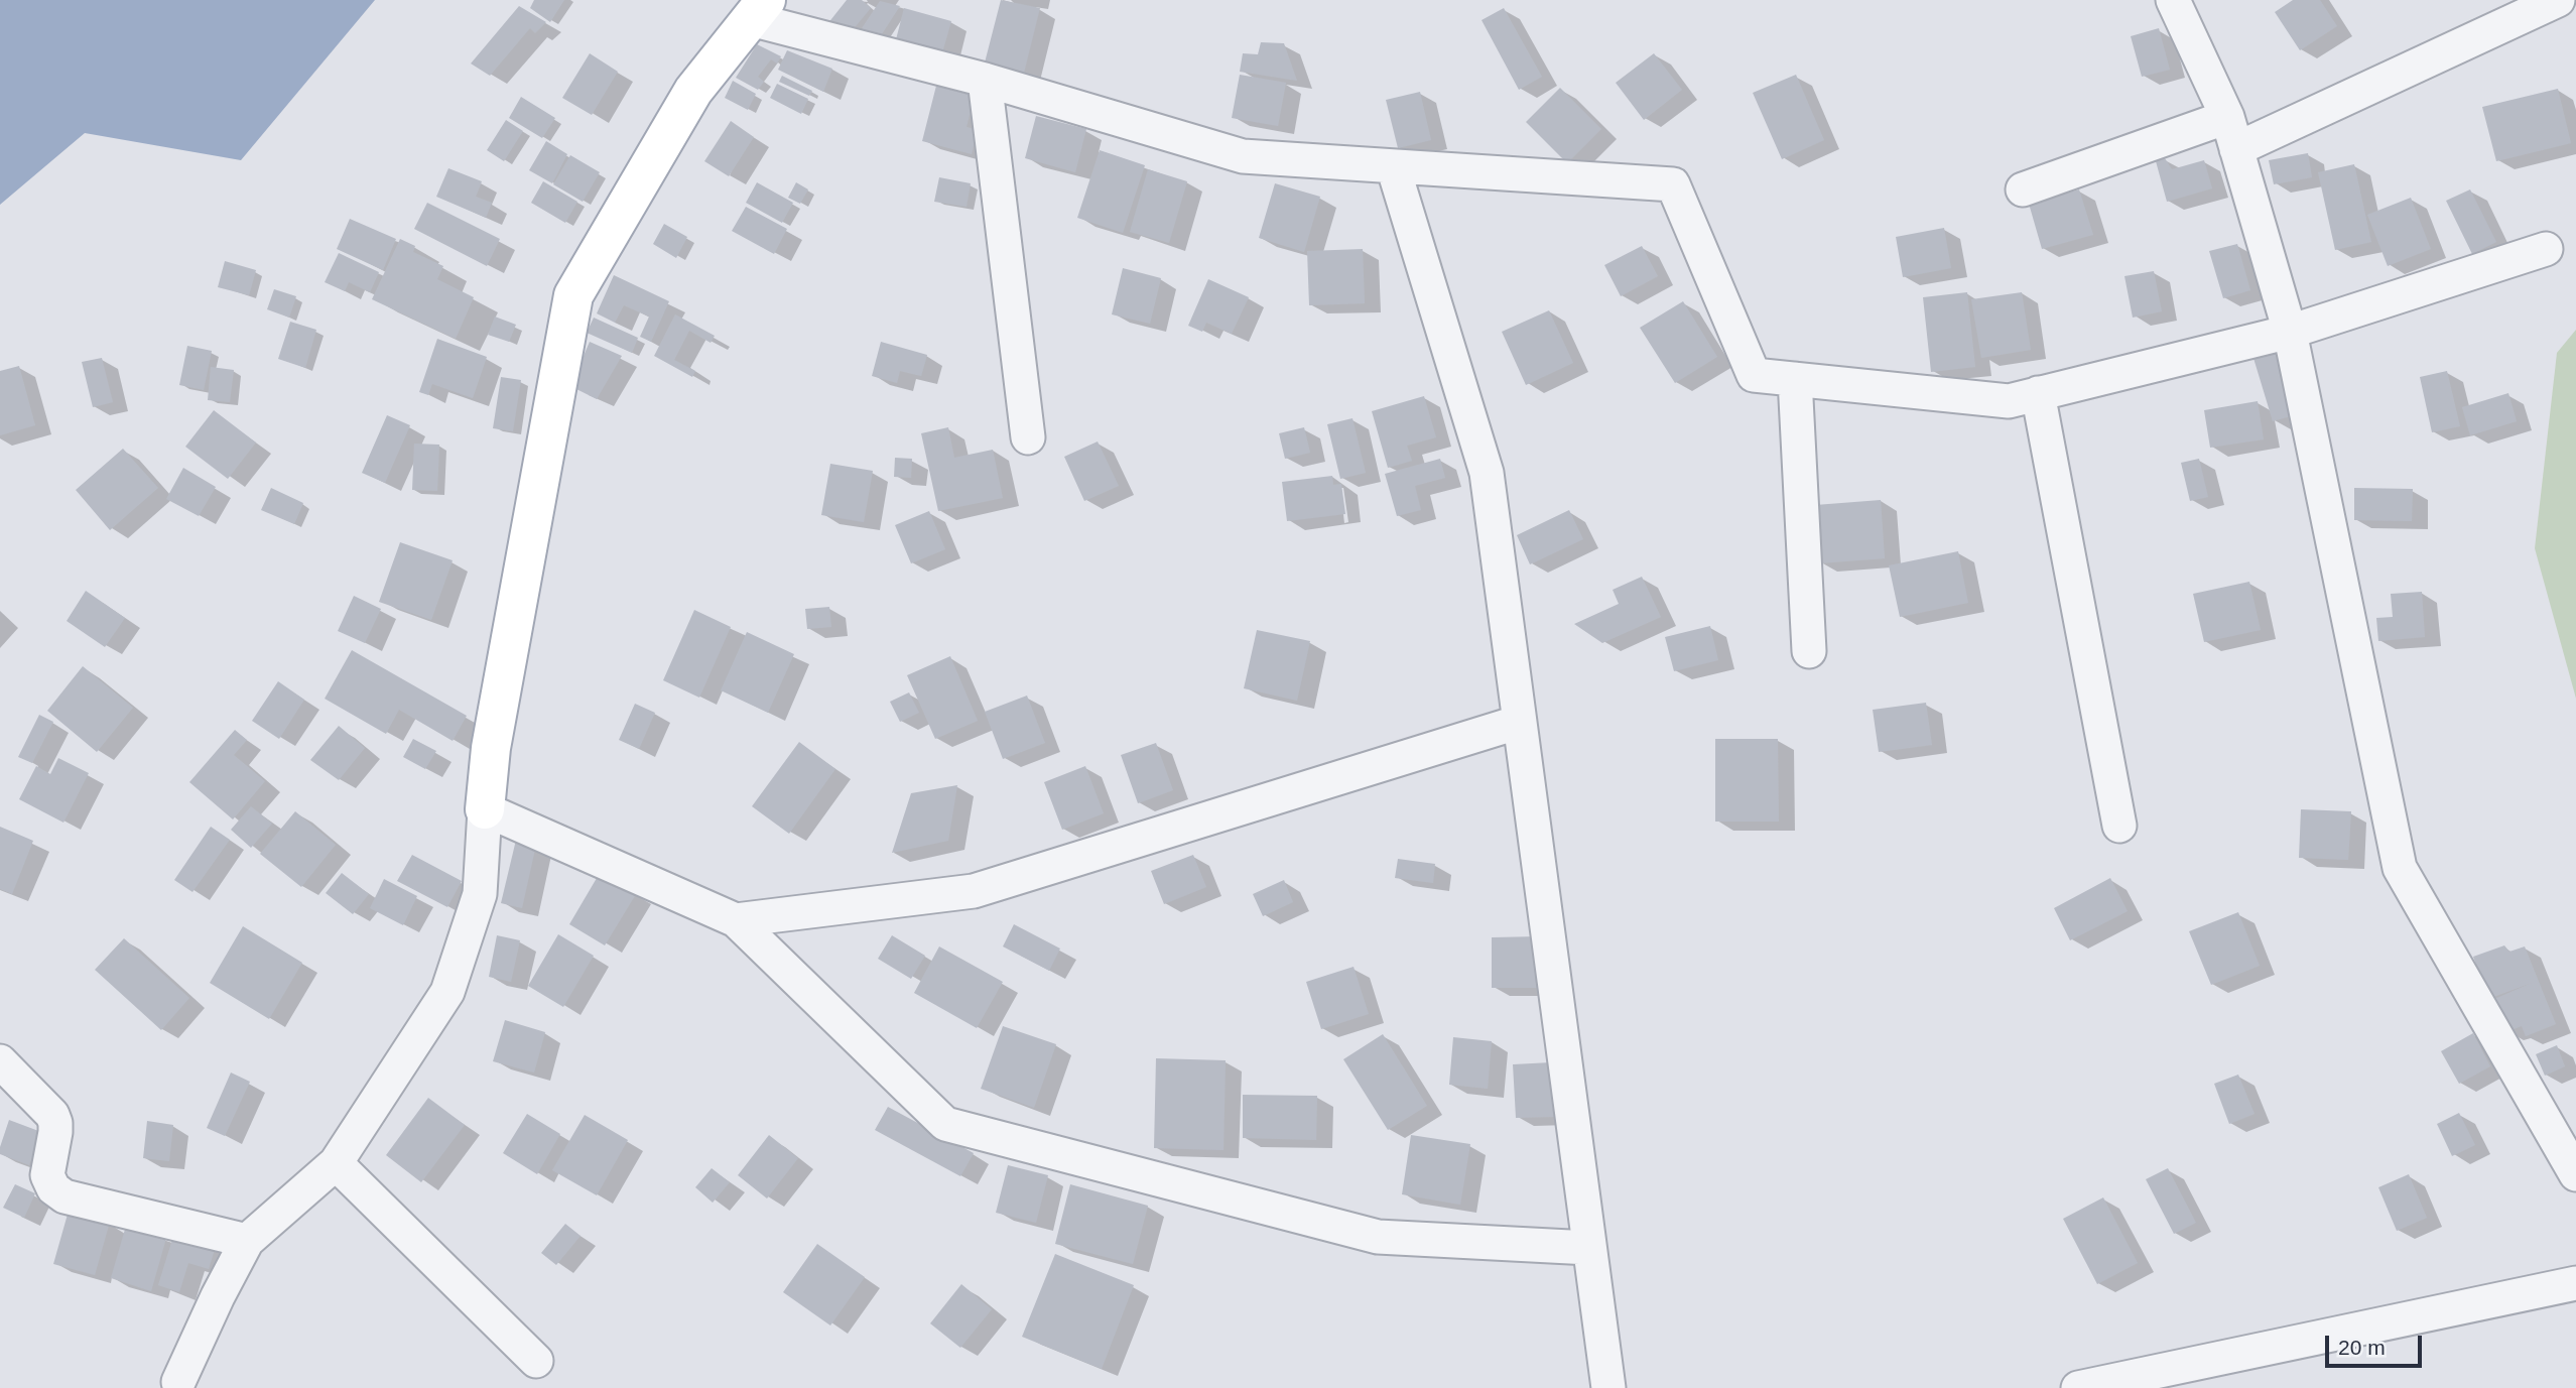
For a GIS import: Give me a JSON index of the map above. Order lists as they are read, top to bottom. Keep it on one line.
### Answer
{"scale_bar":"20 m"}
